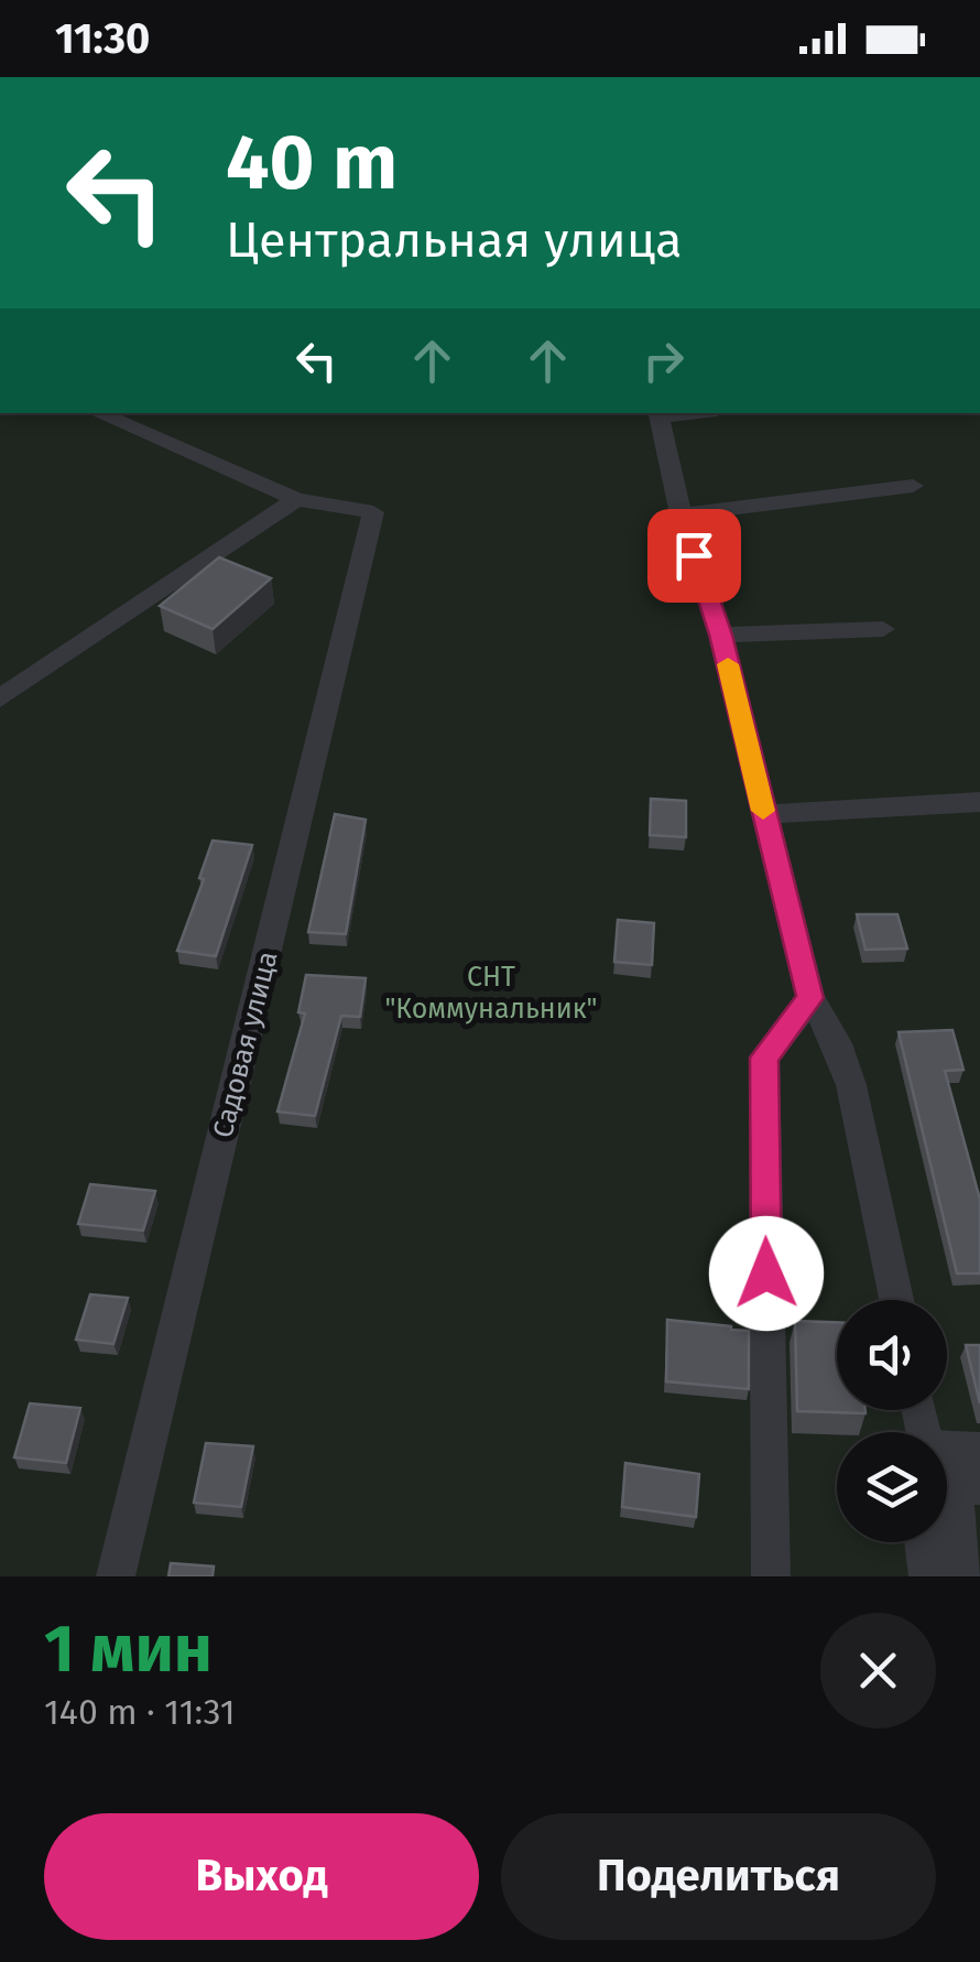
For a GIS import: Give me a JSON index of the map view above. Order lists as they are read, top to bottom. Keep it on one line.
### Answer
{"streets":{"lane":["Садовая улица"]},"parks":["СНТ \"Коммунальник\""],"page":{"status":"11:30","turn":["40 m","Центральная улица"],"heading":["1 мин","140 m · 11:31"],"buttons":["Выход","Поделиться"]}}
